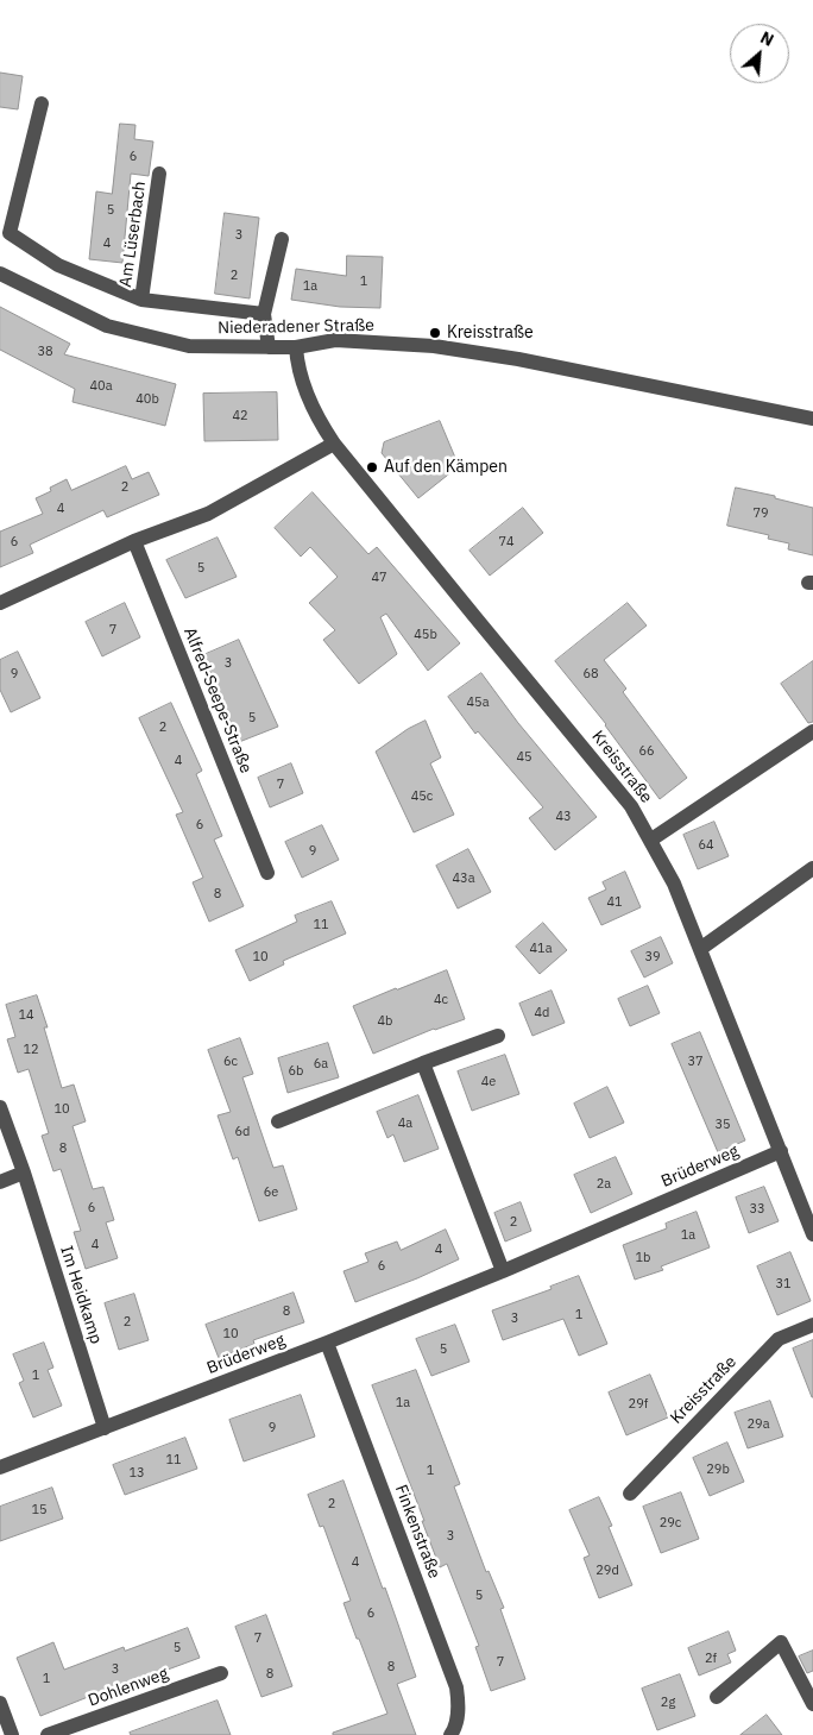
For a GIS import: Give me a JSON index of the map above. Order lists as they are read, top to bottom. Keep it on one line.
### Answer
{"streets":{"street":["Am Lüserbach","Niederadener Straße","Alfred-Seepe-Straße","Kreisstraße","Brüderweg","Im Heidkamp","Finkenstraße","Dohlenweg"]},"crossings":[["Niederadener Straße","Kreisstraße"],["Kreisstraße","Brüderweg"],["Brüderweg","Im Heidkamp"],["Brüderweg","Finkenstraße"]],"places":["Kreisstraße","Auf den Kämpen"],"house_numbers":["6","5","3","4","2","1","1a","38","40a","40b","42","2","4","79","6","74","5","47","7","45b","3","9","68","45a","5","2","66","45","4","7","45c","43","6","64","9","43a","8","41","11","41a","10","39","4c","4d","14","4b","12","6c","37","6a","6b","4e","10","4a","35","6d","8","2a","6e","6","33","2","1a","4","4","1b","6","31","8","1","3","2","10","5","1","1a","29f","29a","9","11","29b","1","13","2","15","29c","3","4","29d","5","6","7","5","2f","7","8","3","8","1","2g"],"north":"top right"}
